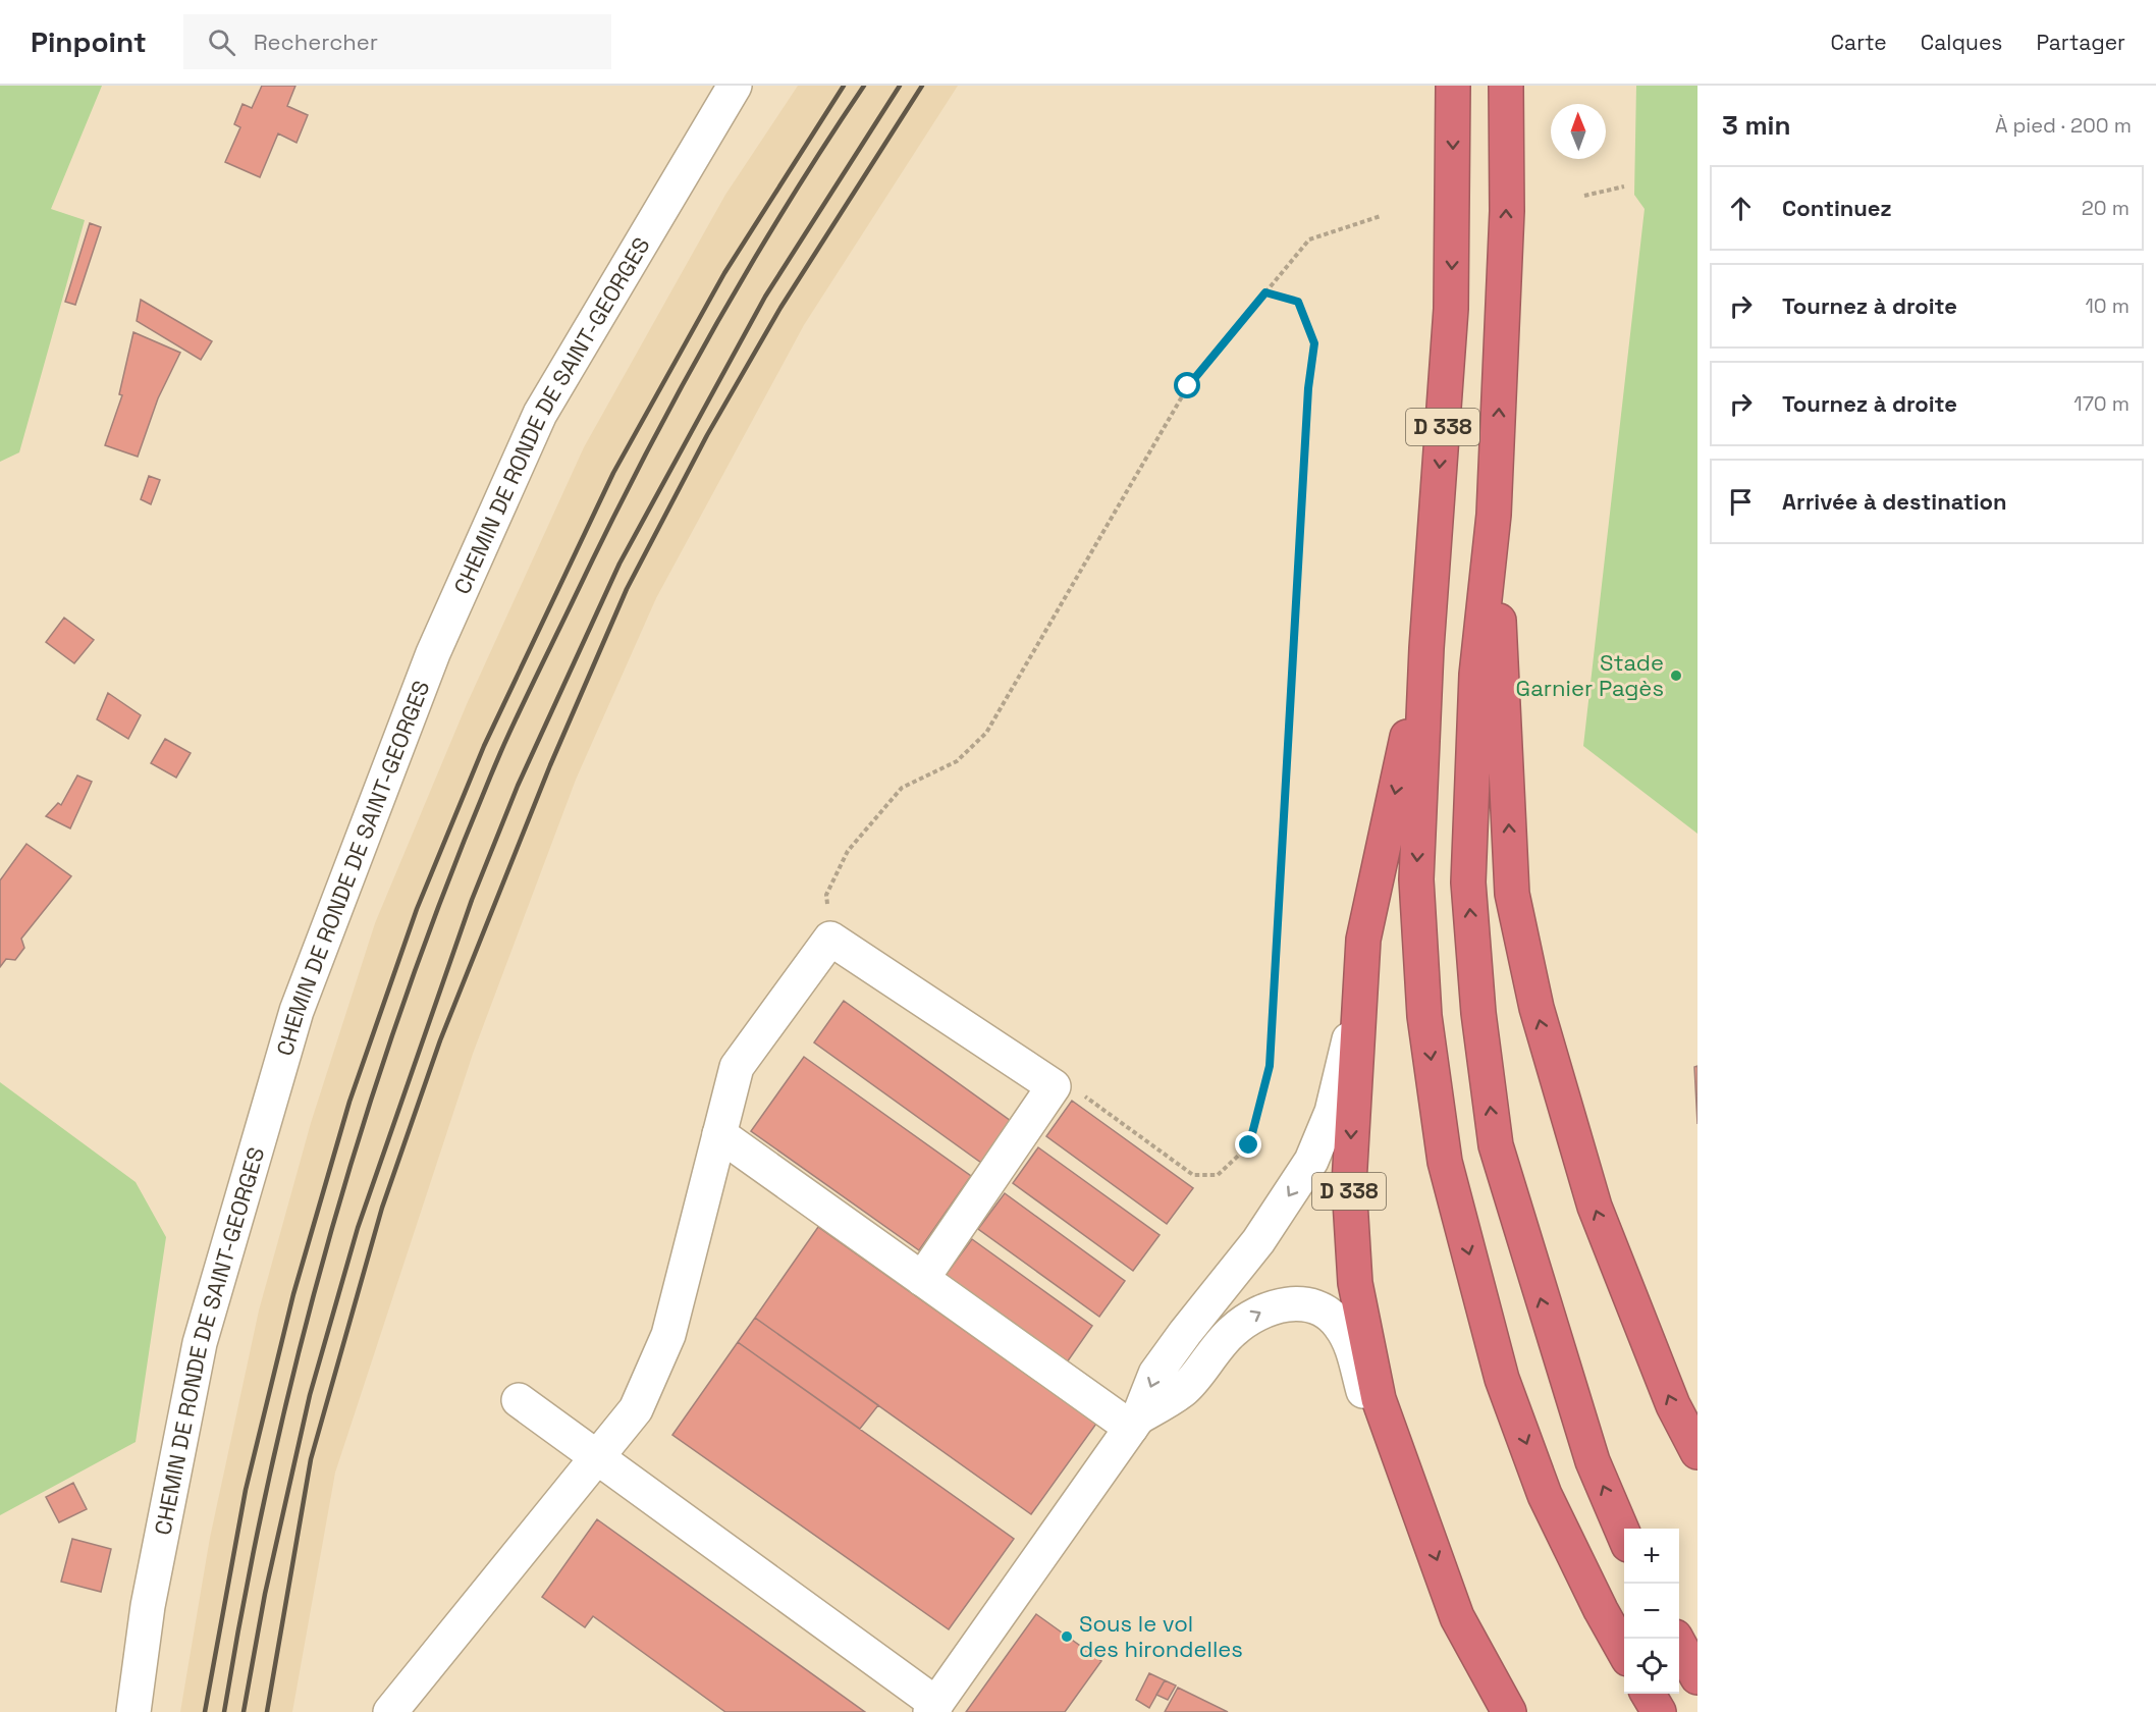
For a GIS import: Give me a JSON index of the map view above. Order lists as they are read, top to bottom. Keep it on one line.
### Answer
{"streets":{"highway":["D 338"],"street":["CHEMIN DE RONDE DE SAINT-GEORGES"]},"places":["Stade Garnier Pagès","Sous le vol des hirondelles"],"north":"top","page":{"header":"Pinpoint","search":"Rechercher","nav":["Carte","Calques","Partager"],"heading":["3 min","À pied · 200 m"],"list":[["Continuez","20 m"],["Tournez à droite","10 m"],["Tournez à droite","170 m"],"Arrivée à destination"],"map_buttons":["+","−"]}}
